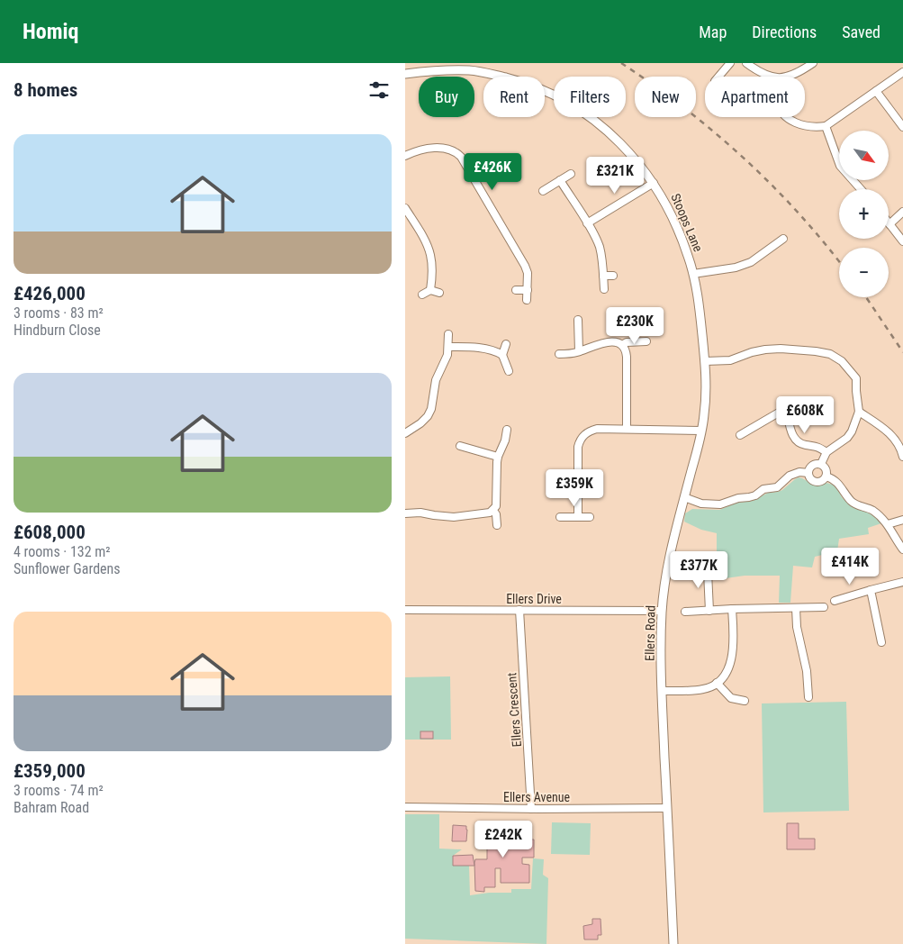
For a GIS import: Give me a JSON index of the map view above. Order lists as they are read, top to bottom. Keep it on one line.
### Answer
{"streets":{"street":["Stoops Lane","Ellers Drive","Ellers Road","Ellers Crescent","Ellers Avenue"]},"crossings":[["Stoops Lane","Ellers Road"],["Ellers Drive","Ellers Road"],["Ellers Drive","Ellers Crescent"],["Ellers Road","Ellers Avenue"],["Ellers Crescent","Ellers Avenue"]],"north":"bottom right","page":{"header":"Homiq","nav":["Map","Directions","Saved"],"heading":"8 homes","chip":["Buy","Rent","Filters","New","Apartment"],"list":[{"name":"£426,000","note":"3 rooms · 83 m² · Hindburn Close"},{"name":"£608,000","note":"4 rooms · 132 m² · Sunflower Gardens"},{"name":"£359,000","note":"3 rooms · 74 m² · Bahram Road"}],"map_buttons":["+","−"],"price":["£426K","£321K","£230K","£608K","£359K","£414K","£377K","£242K"]}}
